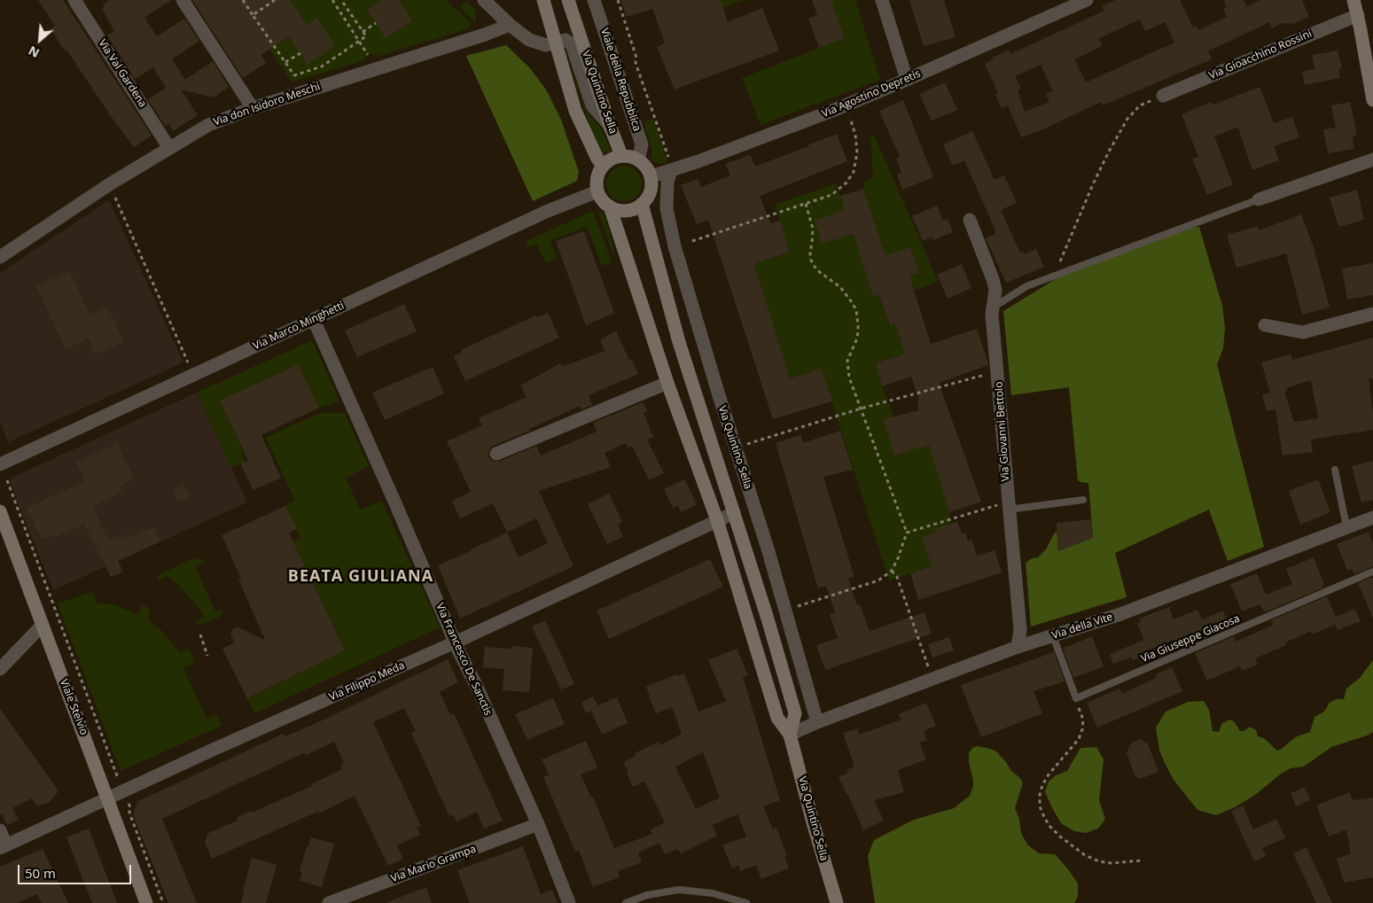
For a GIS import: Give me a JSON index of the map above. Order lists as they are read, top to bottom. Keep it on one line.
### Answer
{"streets":{"street":["Via Gioacchino Rossini","Via Val Gardena","Viale della Repubblica","Via Quintino Sella","Via Agostino Depretis","Via don Isidoro Meschi","Via Marco Minghetti","Via Giovanni Bettolo","Via della Vite","Via Francesco De Sanctis","Via Filippo Meda","Viale Stelvio","Via Mario Grampa"],"lane":["Via Giuseppe Giacosa"]},"crossings":[["Via Val Gardena","Via don Isidoro Meschi"],["Viale della Repubblica","Via Quintino Sella"],["Viale della Repubblica","Via Agostino Depretis"],["Viale della Repubblica","Via Marco Minghetti"],["Via Quintino Sella","Via Agostino Depretis"],["Via Quintino Sella","Via Marco Minghetti"],["Via Quintino Sella","Via della Vite"],["Via Quintino Sella","Via Filippo Meda"],["Via Agostino Depretis","Via Marco Minghetti"],["Via Marco Minghetti","Via Francesco De Sanctis"],["Via Giovanni Bettolo","Via della Vite"],["Via Francesco De Sanctis","Via Filippo Meda"],["Via Francesco De Sanctis","Via Mario Grampa"],["Via Filippo Meda","Viale Stelvio"]],"districts":["BEATA GIULIANA"],"scale_bar":"50 m","north":"bottom left"}
